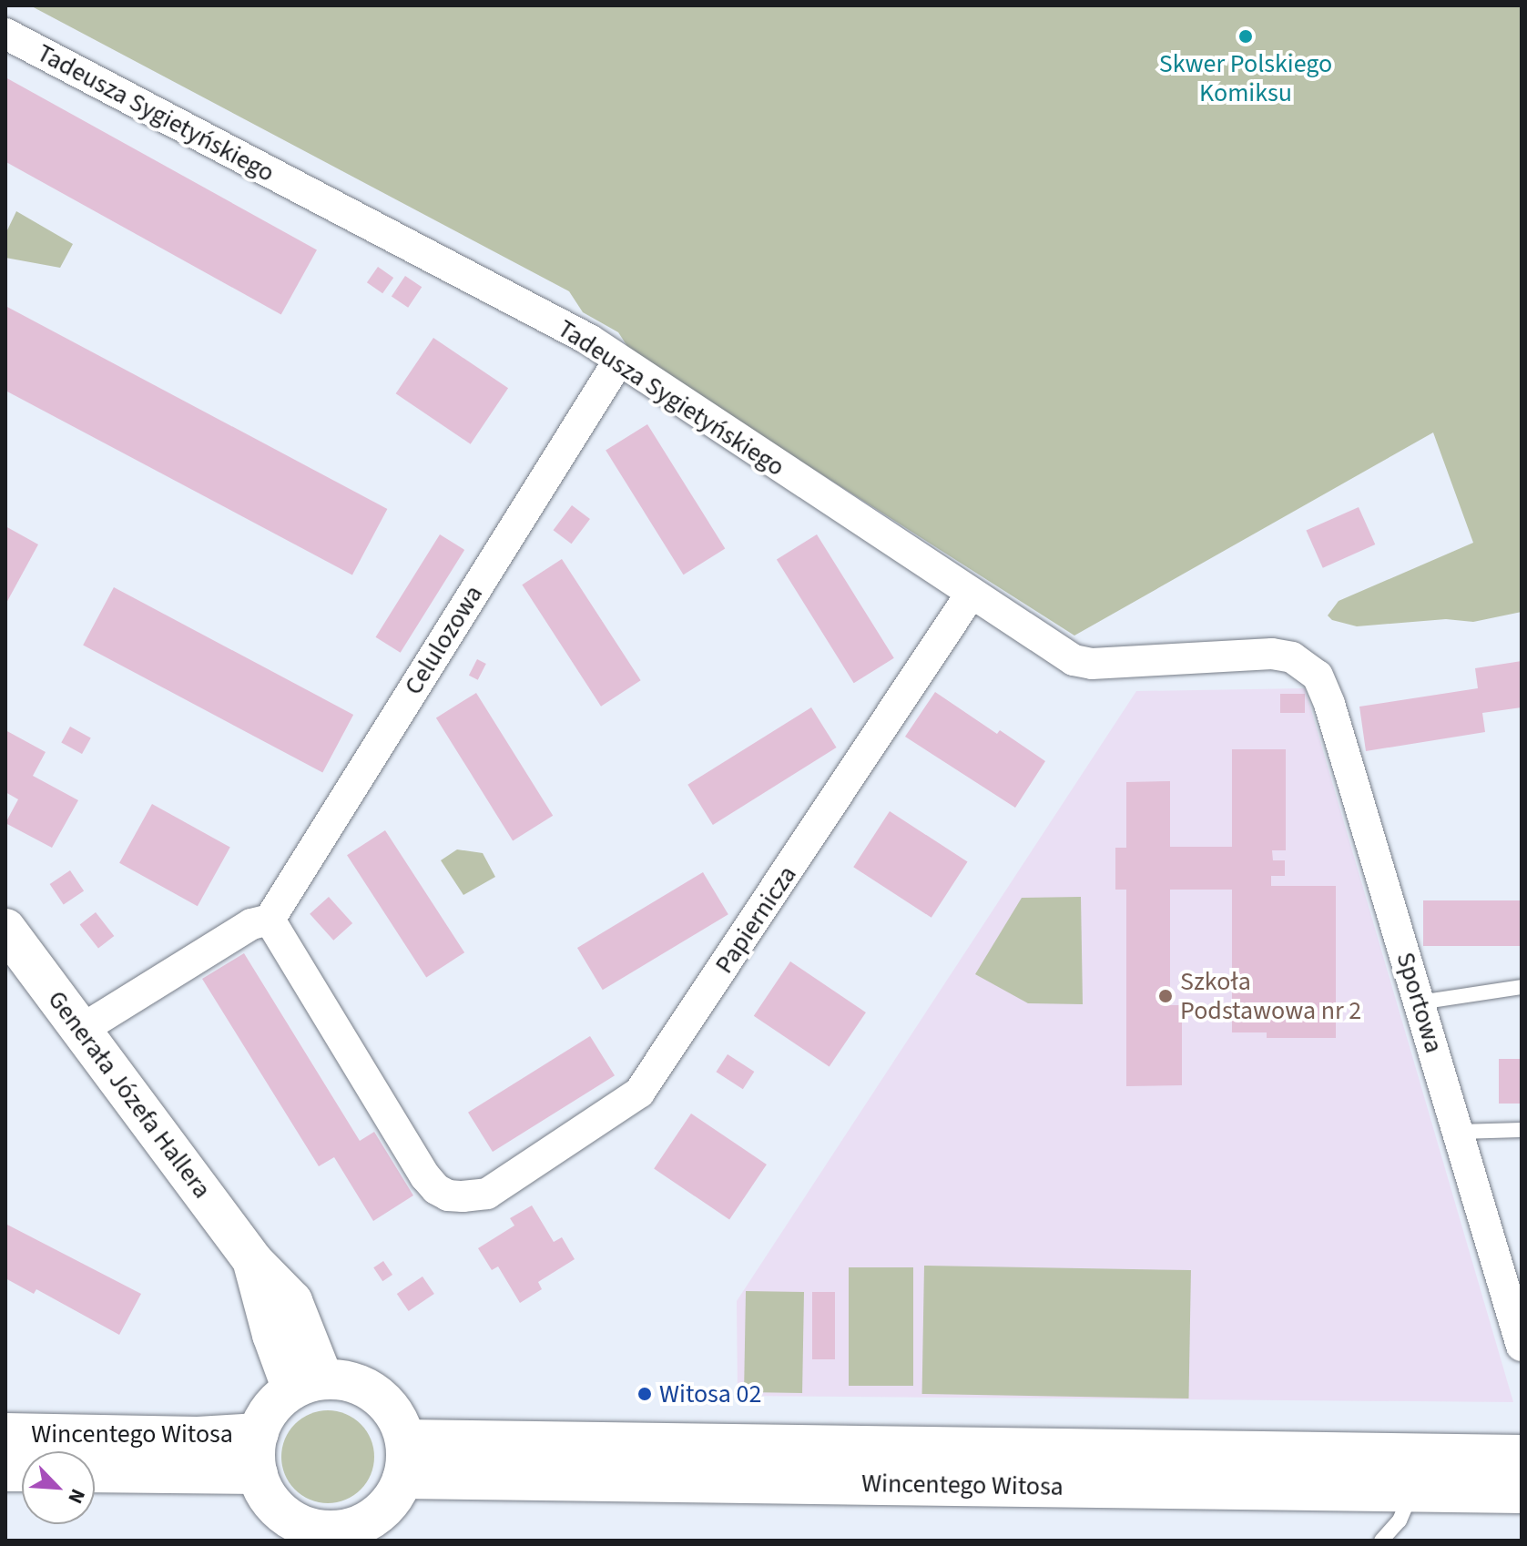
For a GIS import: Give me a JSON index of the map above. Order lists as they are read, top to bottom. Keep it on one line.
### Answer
{"streets":{"main road":["Generała Józefa Hallera","Wincentego Witosa"],"street":["Tadeusza Sygietyńskiego","Celulozowa","Papiernicza","Sportowa"]},"crossings":[["Tadeusza Sygietyńskiego","Celulozowa"],["Tadeusza Sygietyńskiego","Papiernicza"],["Tadeusza Sygietyńskiego","Sportowa"],["Celulozowa","Papiernicza"],["Generała Józefa Hallera","Wincentego Witosa"]],"places":["Skwer Polskiego Komiksu","Szkoła Podstawowa nr 2","Witosa 02"],"north":"bottom right"}
